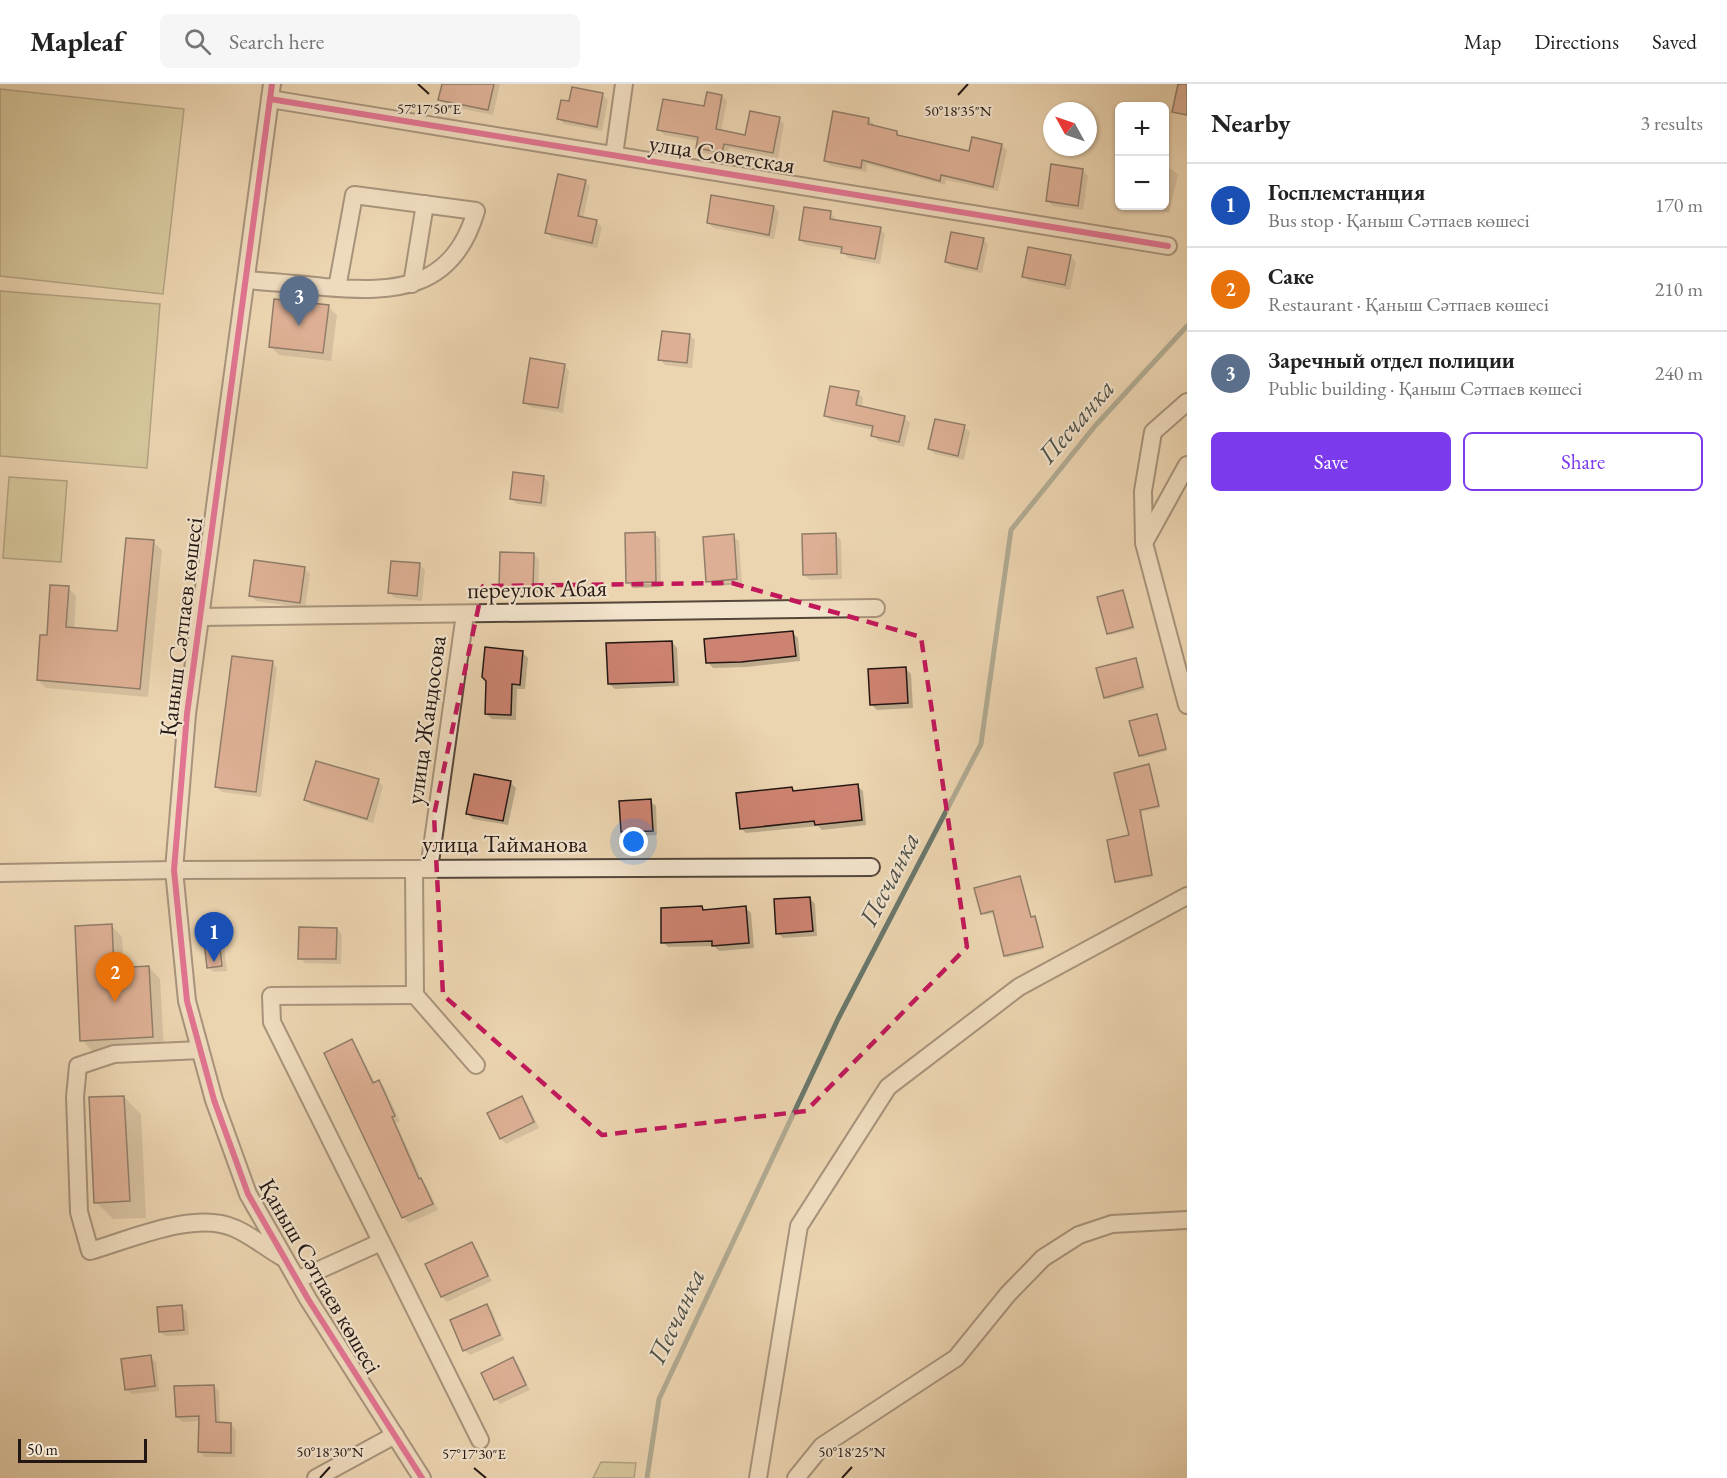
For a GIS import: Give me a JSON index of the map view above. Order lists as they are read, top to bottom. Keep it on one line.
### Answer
{"streets":{"street":["улца Советская","переулок Абая","Қаныш Сәтпаев көшесі","улица Жандосова","улица Тайманова"]},"crossings":[["улца Советская","Қаныш Сәтпаев көшесі"],["переулок Абая","Қаныш Сәтпаев көшесі"],["переулок Абая","улица Жандосова"],["Қаныш Сәтпаев көшесі","улица Тайманова"],["улица Жандосова","улица Тайманова"]],"water":["Песчанка"],"scale_bar":"50 m","north":"top left","page":{"header":"Mapleaf","search":"Search here","nav":["Map","Directions","Saved"],"heading":["Nearby","3 results"],"map_buttons":["+","−"],"list":[{"mark":"1","name":"Госплемстанция","note":"Bus stop · Қаныш Сәтпаев көшесі","value":"170 m"},{"mark":"2","name":"Саке","note":"Restaurant · Қаныш Сәтпаев көшесі","value":"210 m"},{"mark":"3","name":"Заречный отдел полиции","note":"Public building · Қаныш Сәтпаев көшесі","value":"240 m"}],"pins":["3","1","2"],"buttons":["Save","Share"],"scale":"50 m"},"coordinates":["57°17'50\"E","50°18'35\"N","50°18'30\"N","50°18'25\"N","57°17'30\"E"]}
